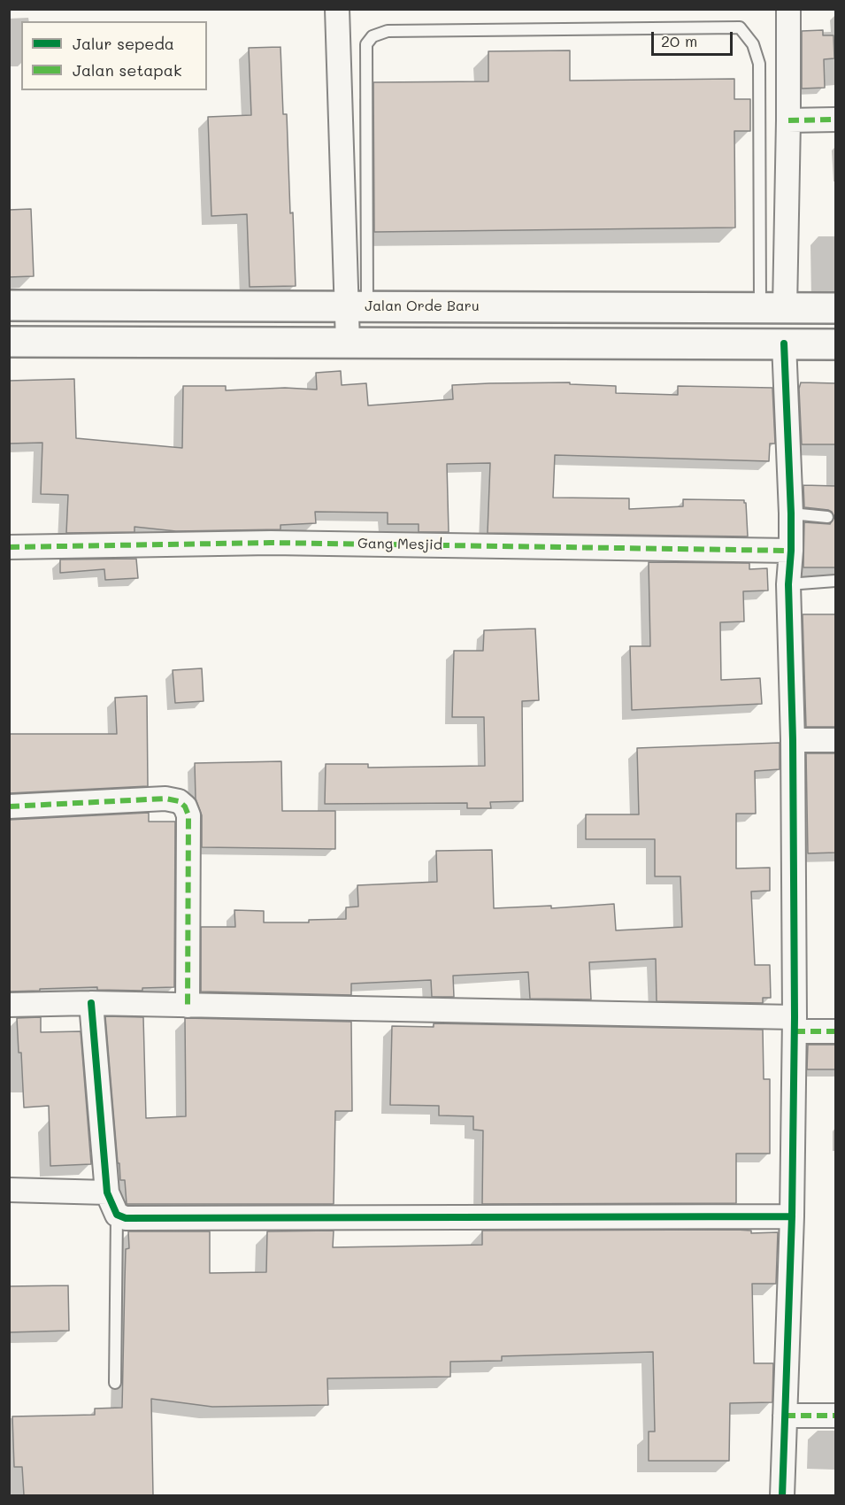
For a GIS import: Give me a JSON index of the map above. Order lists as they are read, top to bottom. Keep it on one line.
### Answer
{"streets":{"main road":["Jalan Orde Baru"],"street":["Gang Mesjid"]},"legend":["Jalur sepeda","Jalan setapak"],"scale_bar":"20 m"}
